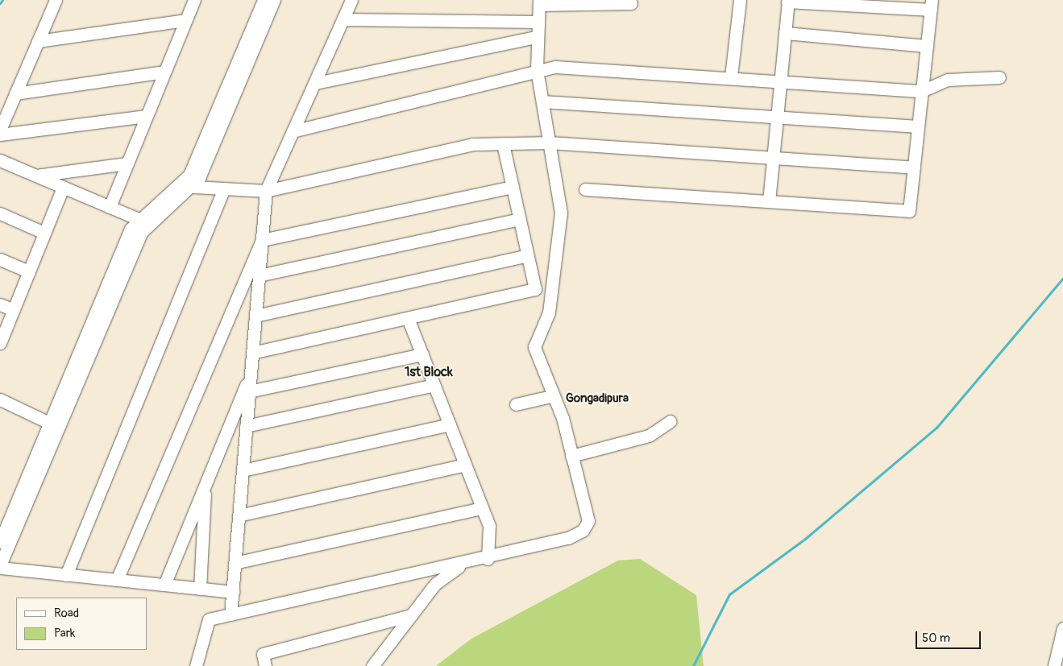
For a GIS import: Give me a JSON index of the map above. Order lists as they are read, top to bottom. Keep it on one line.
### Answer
{"districts":["1st Block","Gongadipura"],"legend":["Road","Park"],"scale_bar":"50 m"}
